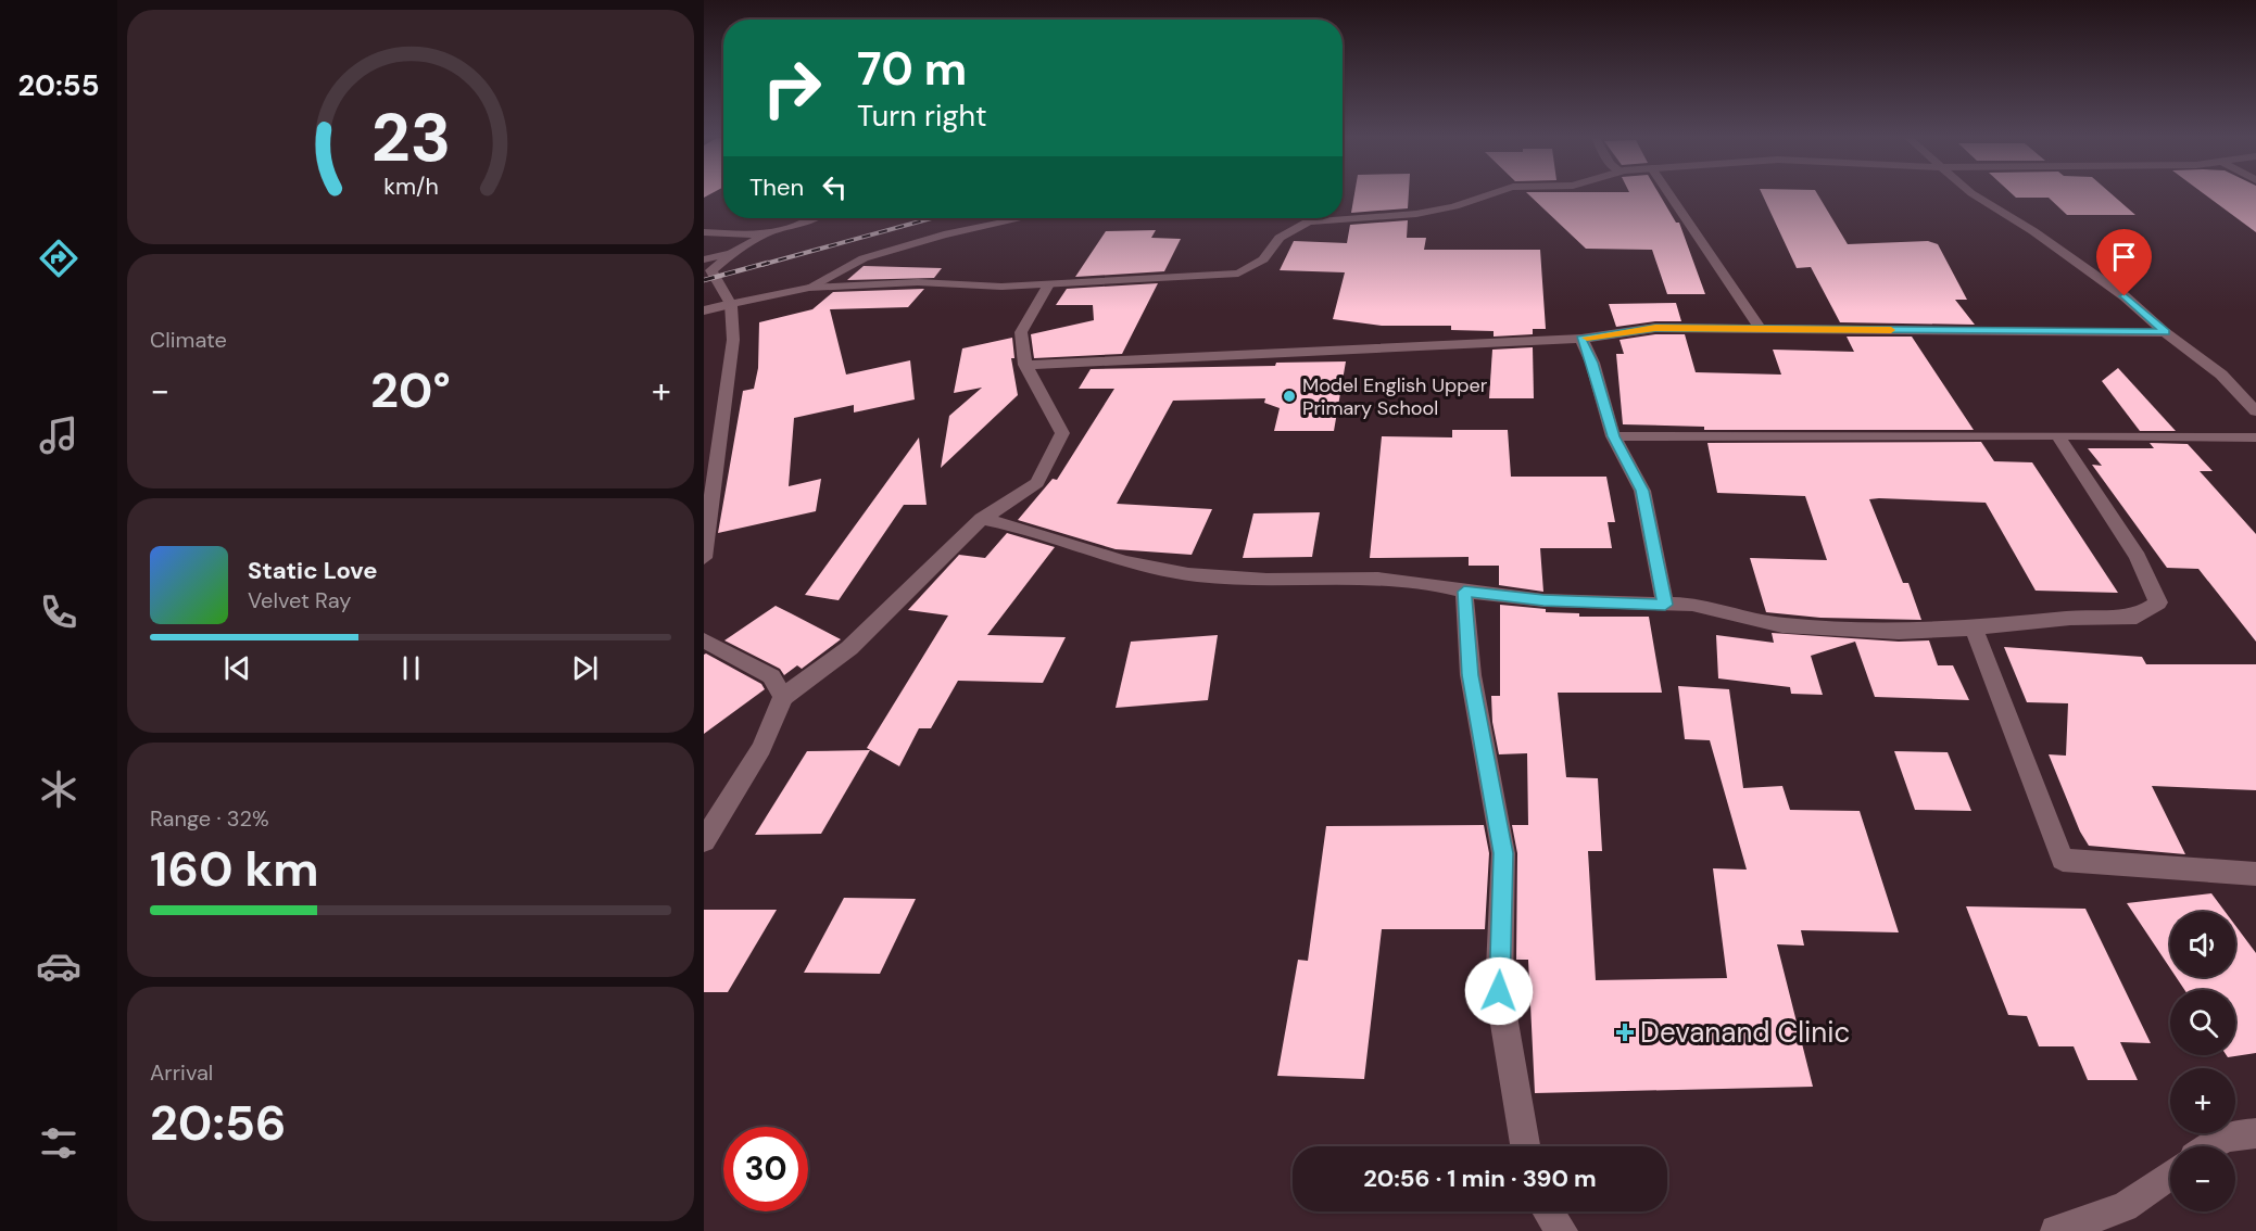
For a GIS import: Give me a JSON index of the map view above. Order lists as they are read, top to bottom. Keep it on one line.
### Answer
{"places":{"other":["Model English Upper Primary School"],"health":["Devanand Clinic"]},"page":{"tabs":"20:55","turn":["70 m","Turn right"],"then":"Then","tile":["Climate",["Range · 32%","160 km"],["Arrival","20:56"]],"heat":["−","20°","+"],"song":["Static Love","Velvet Ray"],"map_buttons":["+","−"],"limit":"30","trip":"20:56 · 1 min · 390 m","gauge":["23","km/h"]}}
